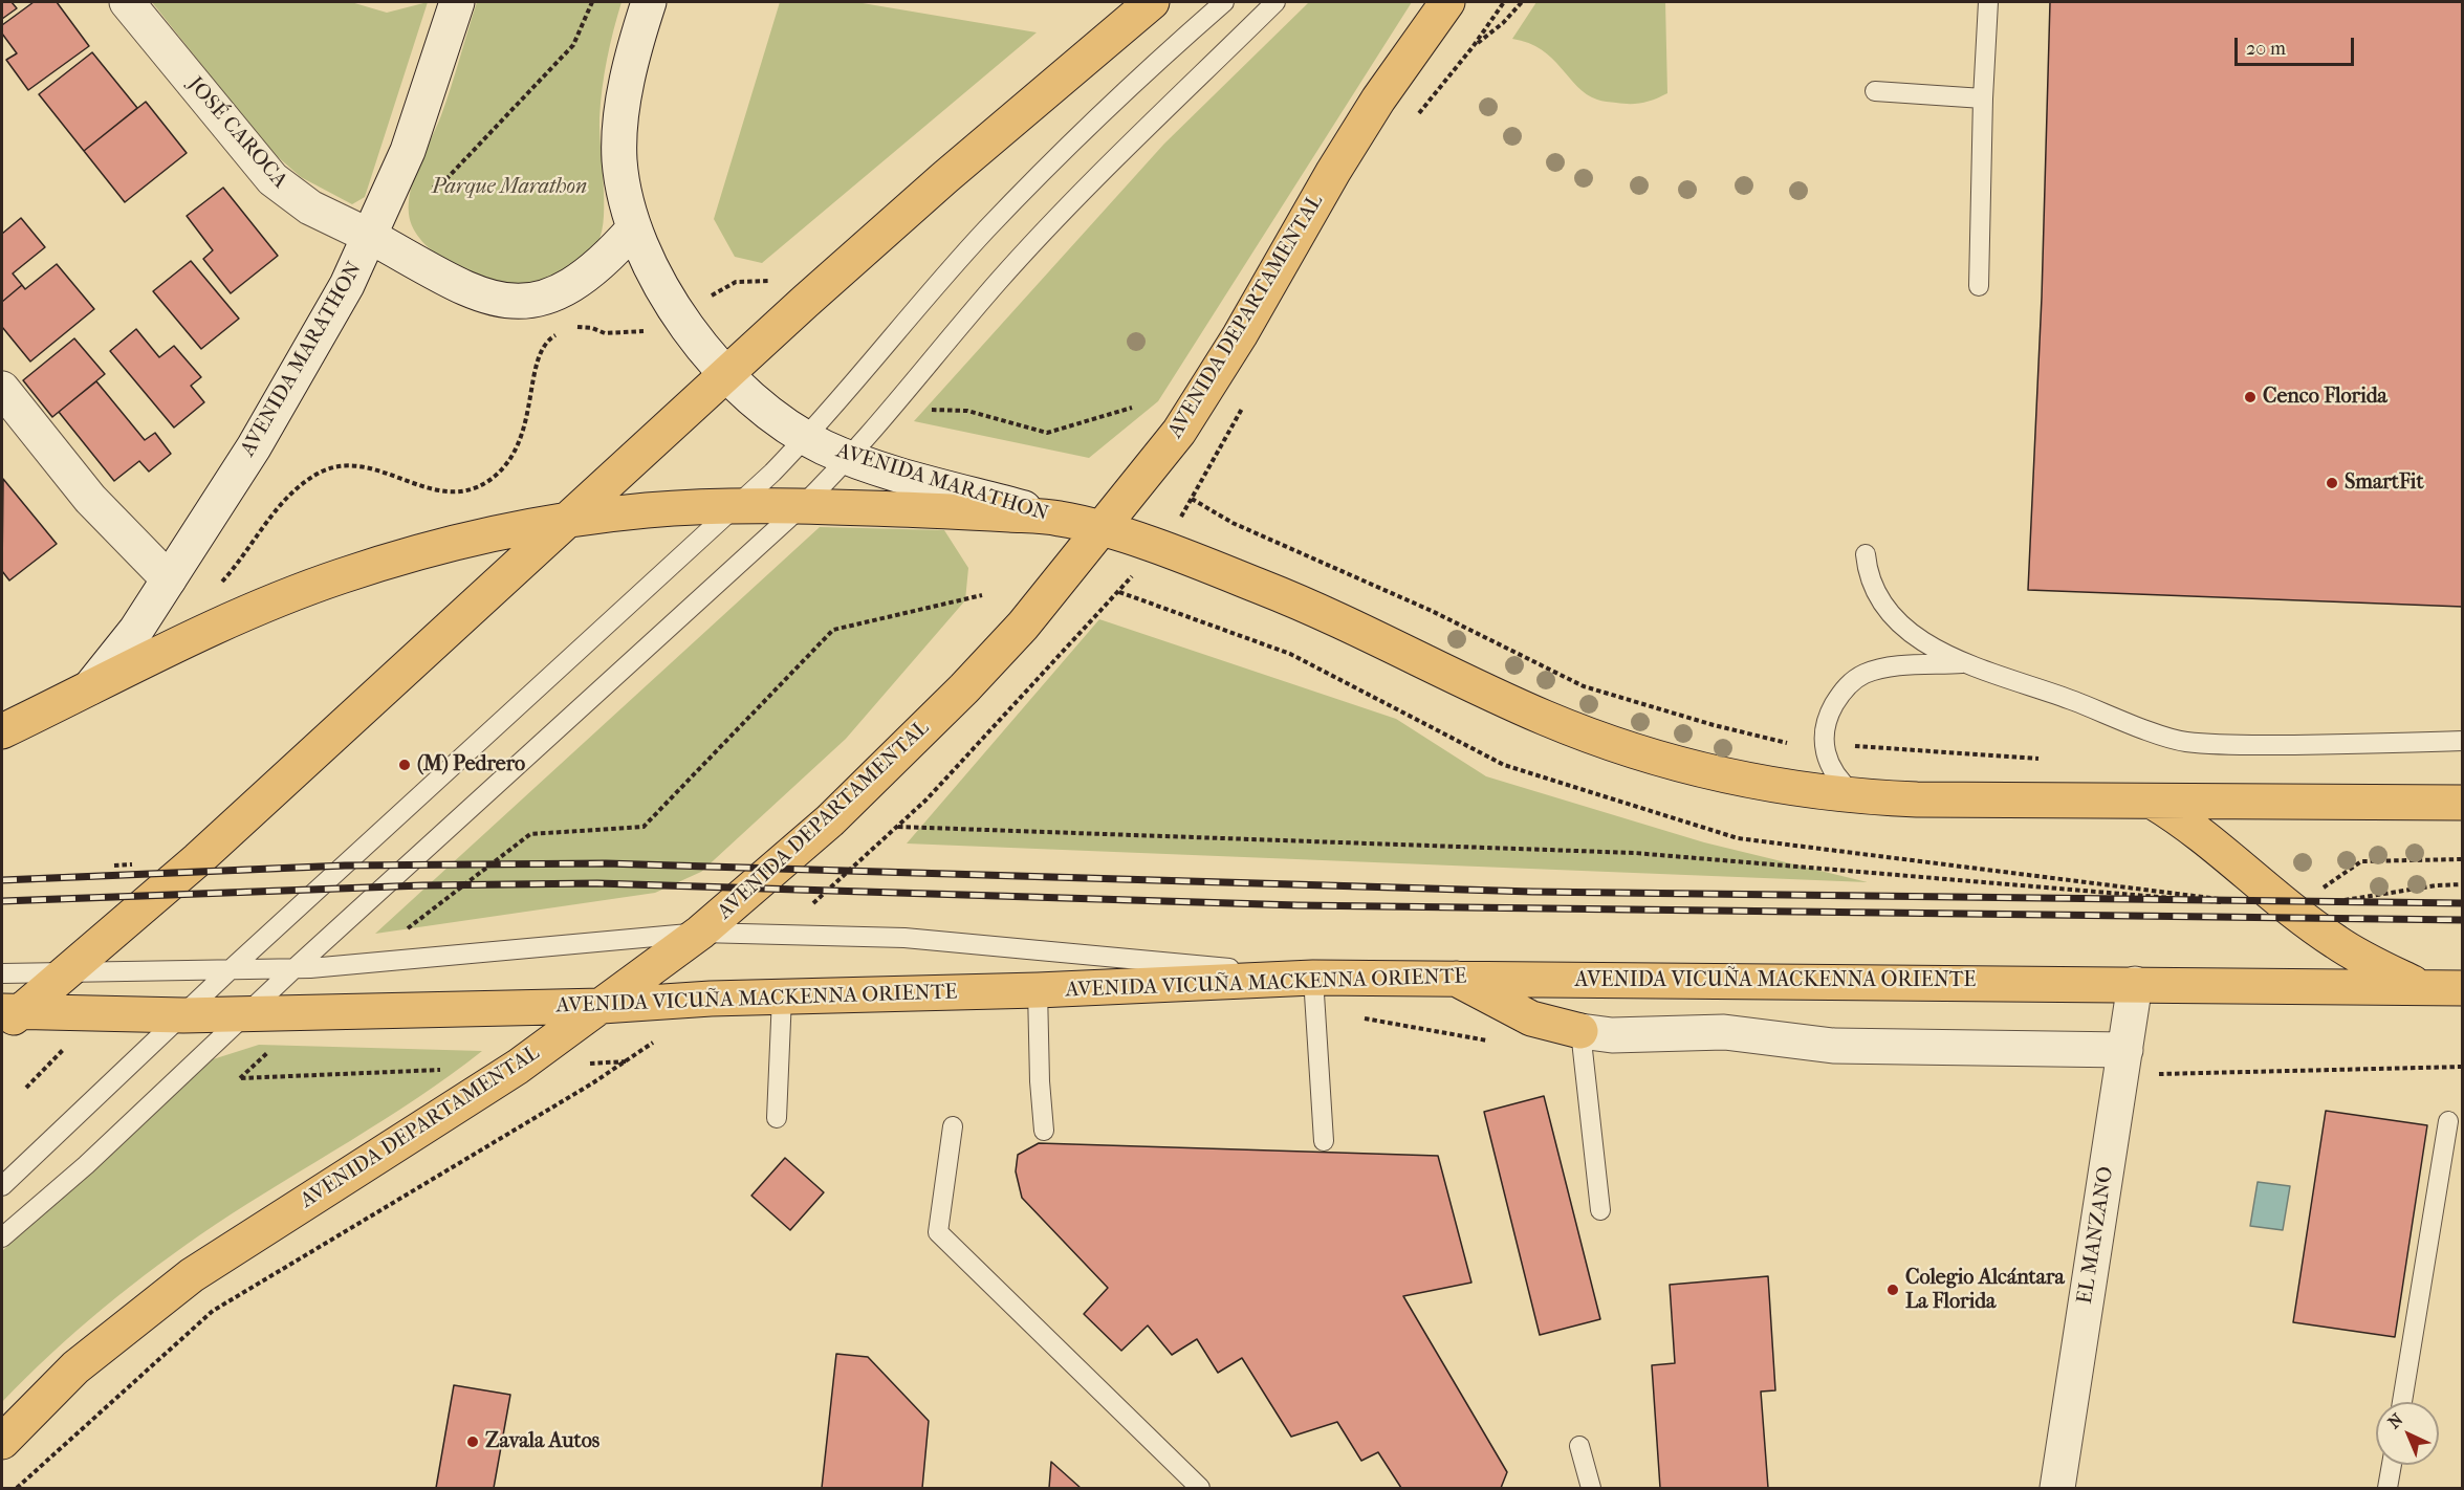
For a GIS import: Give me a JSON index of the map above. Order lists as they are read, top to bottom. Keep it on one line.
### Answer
{"streets":{"main road":["JOSÉ CAROCA","AVENIDA DEPARTAMENTAL","AVENIDA MARATHON","AVENIDA VICUÑA MACKENNA ORIENTE","EL MANZANO"]},"crossings":[["JOSÉ CAROCA","AVENIDA MARATHON"],["AVENIDA DEPARTAMENTAL","AVENIDA VICUÑA MACKENNA ORIENTE"],["AVENIDA VICUÑA MACKENNA ORIENTE","EL MANZANO"]],"parks":["Parque Marathon"],"places":["Cenco Florida","SmartFit","(M) Pedrero","Colegio Alcántara La Florida","Zavala Autos"],"scale_bar":"20 m","north":"top left"}
